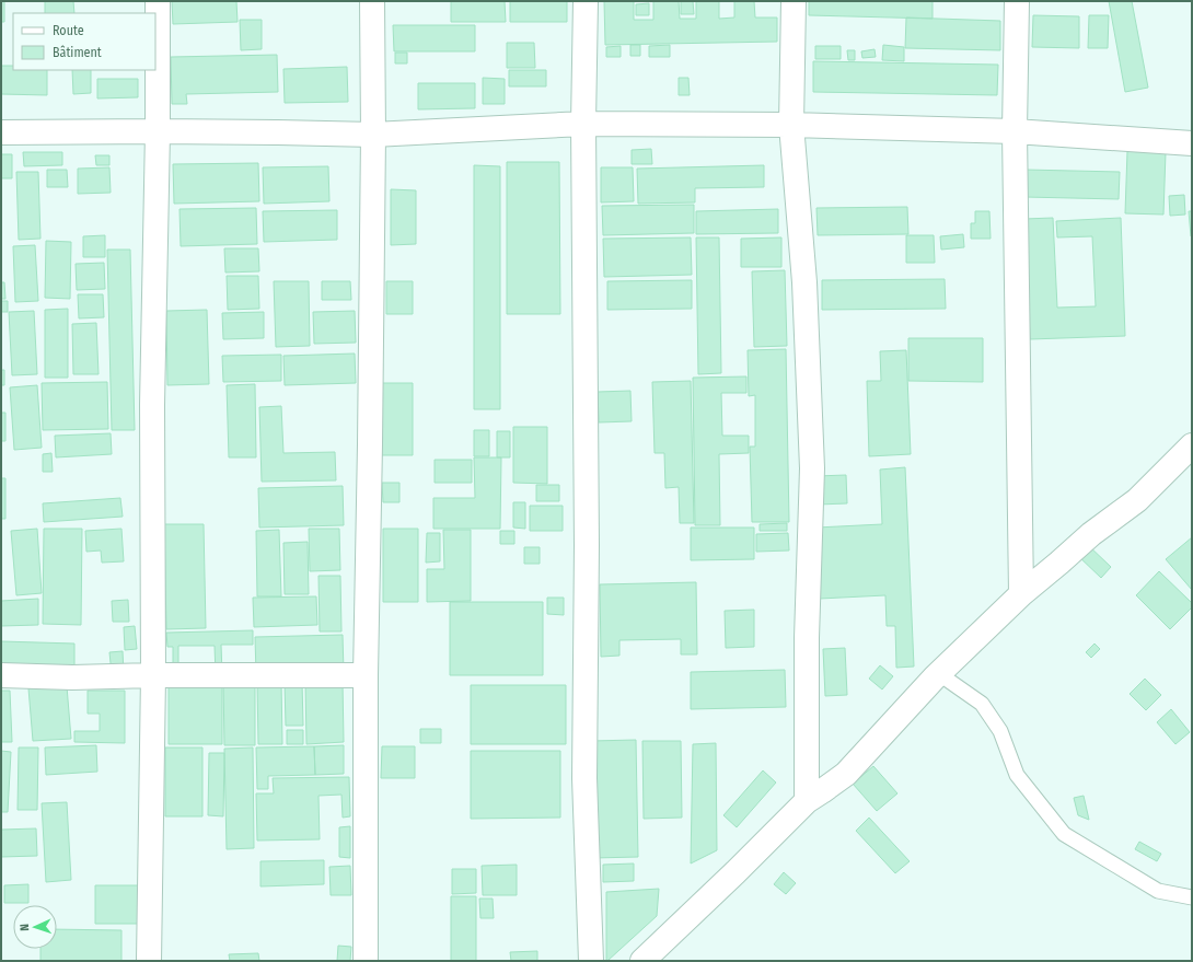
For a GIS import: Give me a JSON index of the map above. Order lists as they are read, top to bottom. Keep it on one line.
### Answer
{"legend":["Route","Bâtiment"],"north":"left"}
